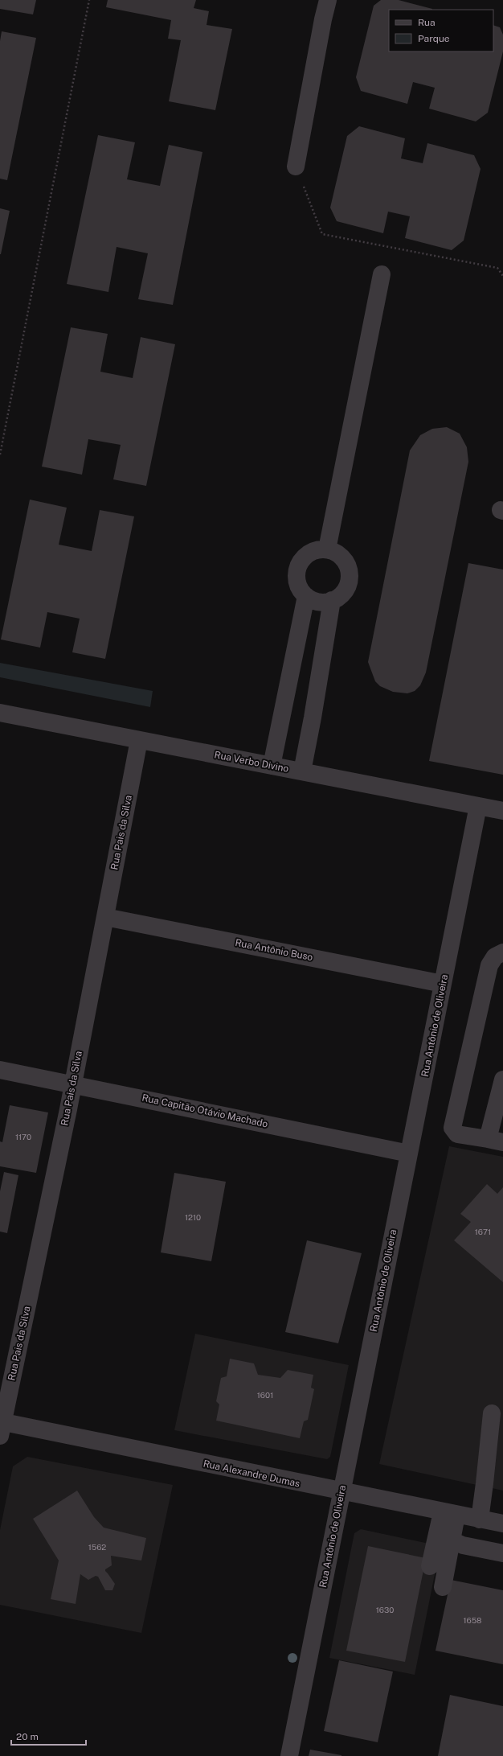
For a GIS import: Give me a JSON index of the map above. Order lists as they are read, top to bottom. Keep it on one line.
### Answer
{"streets":{"street":["Rua Verbo Divino","Rua Pais da Silva","Rua Antônio Buso","Rua Antônio de Oliveira","Rua Capitão Otávio Machado","Rua Alexandre Dumas"]},"crossings":[["Rua Verbo Divino","Rua Pais da Silva"],["Rua Verbo Divino","Rua Antônio de Oliveira"],["Rua Pais da Silva","Rua Antônio Buso"],["Rua Pais da Silva","Rua Capitão Otávio Machado"],["Rua Pais da Silva","Rua Alexandre Dumas"],["Rua Antônio Buso","Rua Antônio de Oliveira"],["Rua Antônio de Oliveira","Rua Capitão Otávio Machado"],["Rua Antônio de Oliveira","Rua Alexandre Dumas"]],"house_numbers":["1170","1210","1671","1601","1562","1630","1658"],"legend":["Rua","Parque"],"scale_bar":"20 m"}
